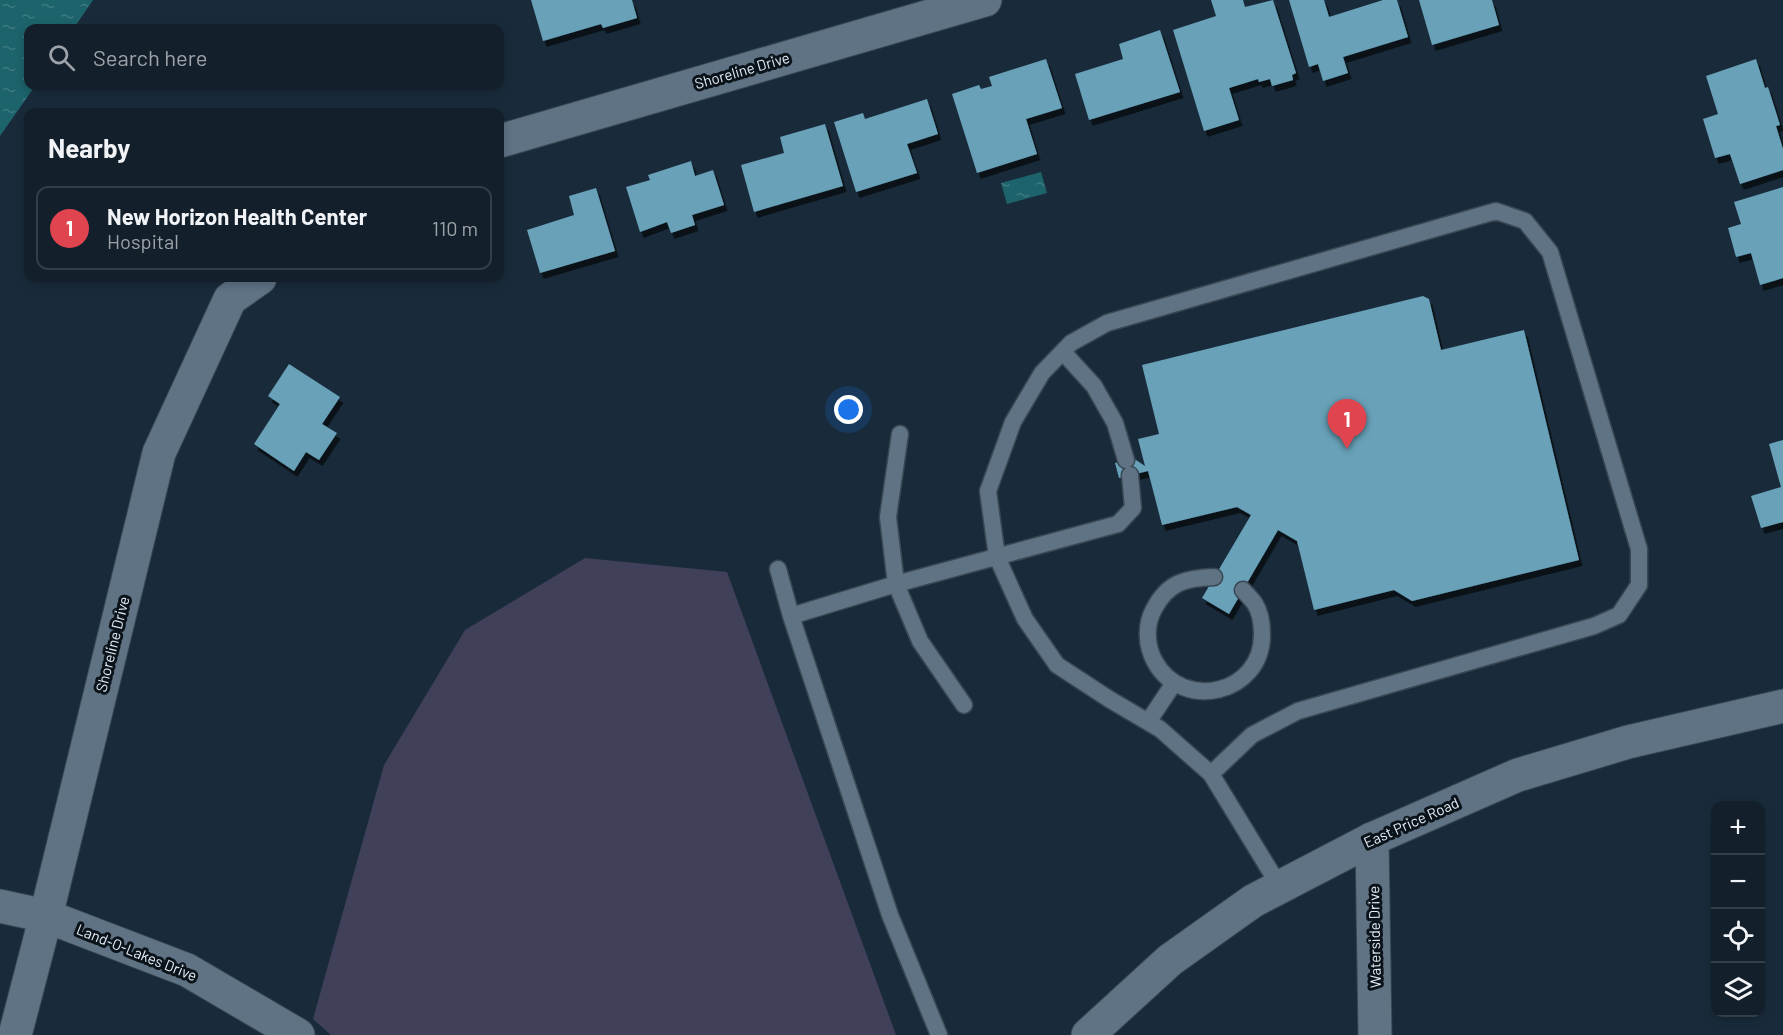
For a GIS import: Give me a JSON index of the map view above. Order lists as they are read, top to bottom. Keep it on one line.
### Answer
{"streets":{"street":["Shoreline Drive","East Price Road","Waterside Drive","Land-O-Lakes Drive"]},"crossings":[["Shoreline Drive","Land-O-Lakes Drive"],["East Price Road","Waterside Drive"]],"page":{"search":"Search here","heading":"Nearby","list":[{"mark":"1","name":"New Horizon Health Center","note":"Hospital","value":"110 m"}],"pins":"1","map_buttons":["+","−"]}}
